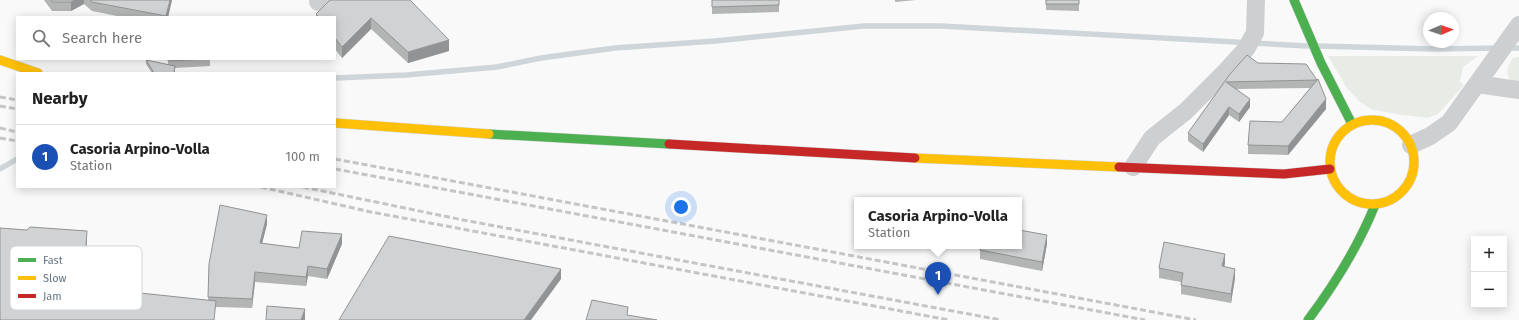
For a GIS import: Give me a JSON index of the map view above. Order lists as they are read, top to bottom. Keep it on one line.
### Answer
{"legend":["Fast","Slow","Jam"],"north":"right","page":{"search":"Search here","heading":"Nearby","list":[{"mark":"1","name":"Casoria Arpino-Volla","note":"Station","value":"100 m"}],"popup":["Casoria Arpino-Volla","Station"],"map_buttons":["+","−"],"pins":"1"}}
